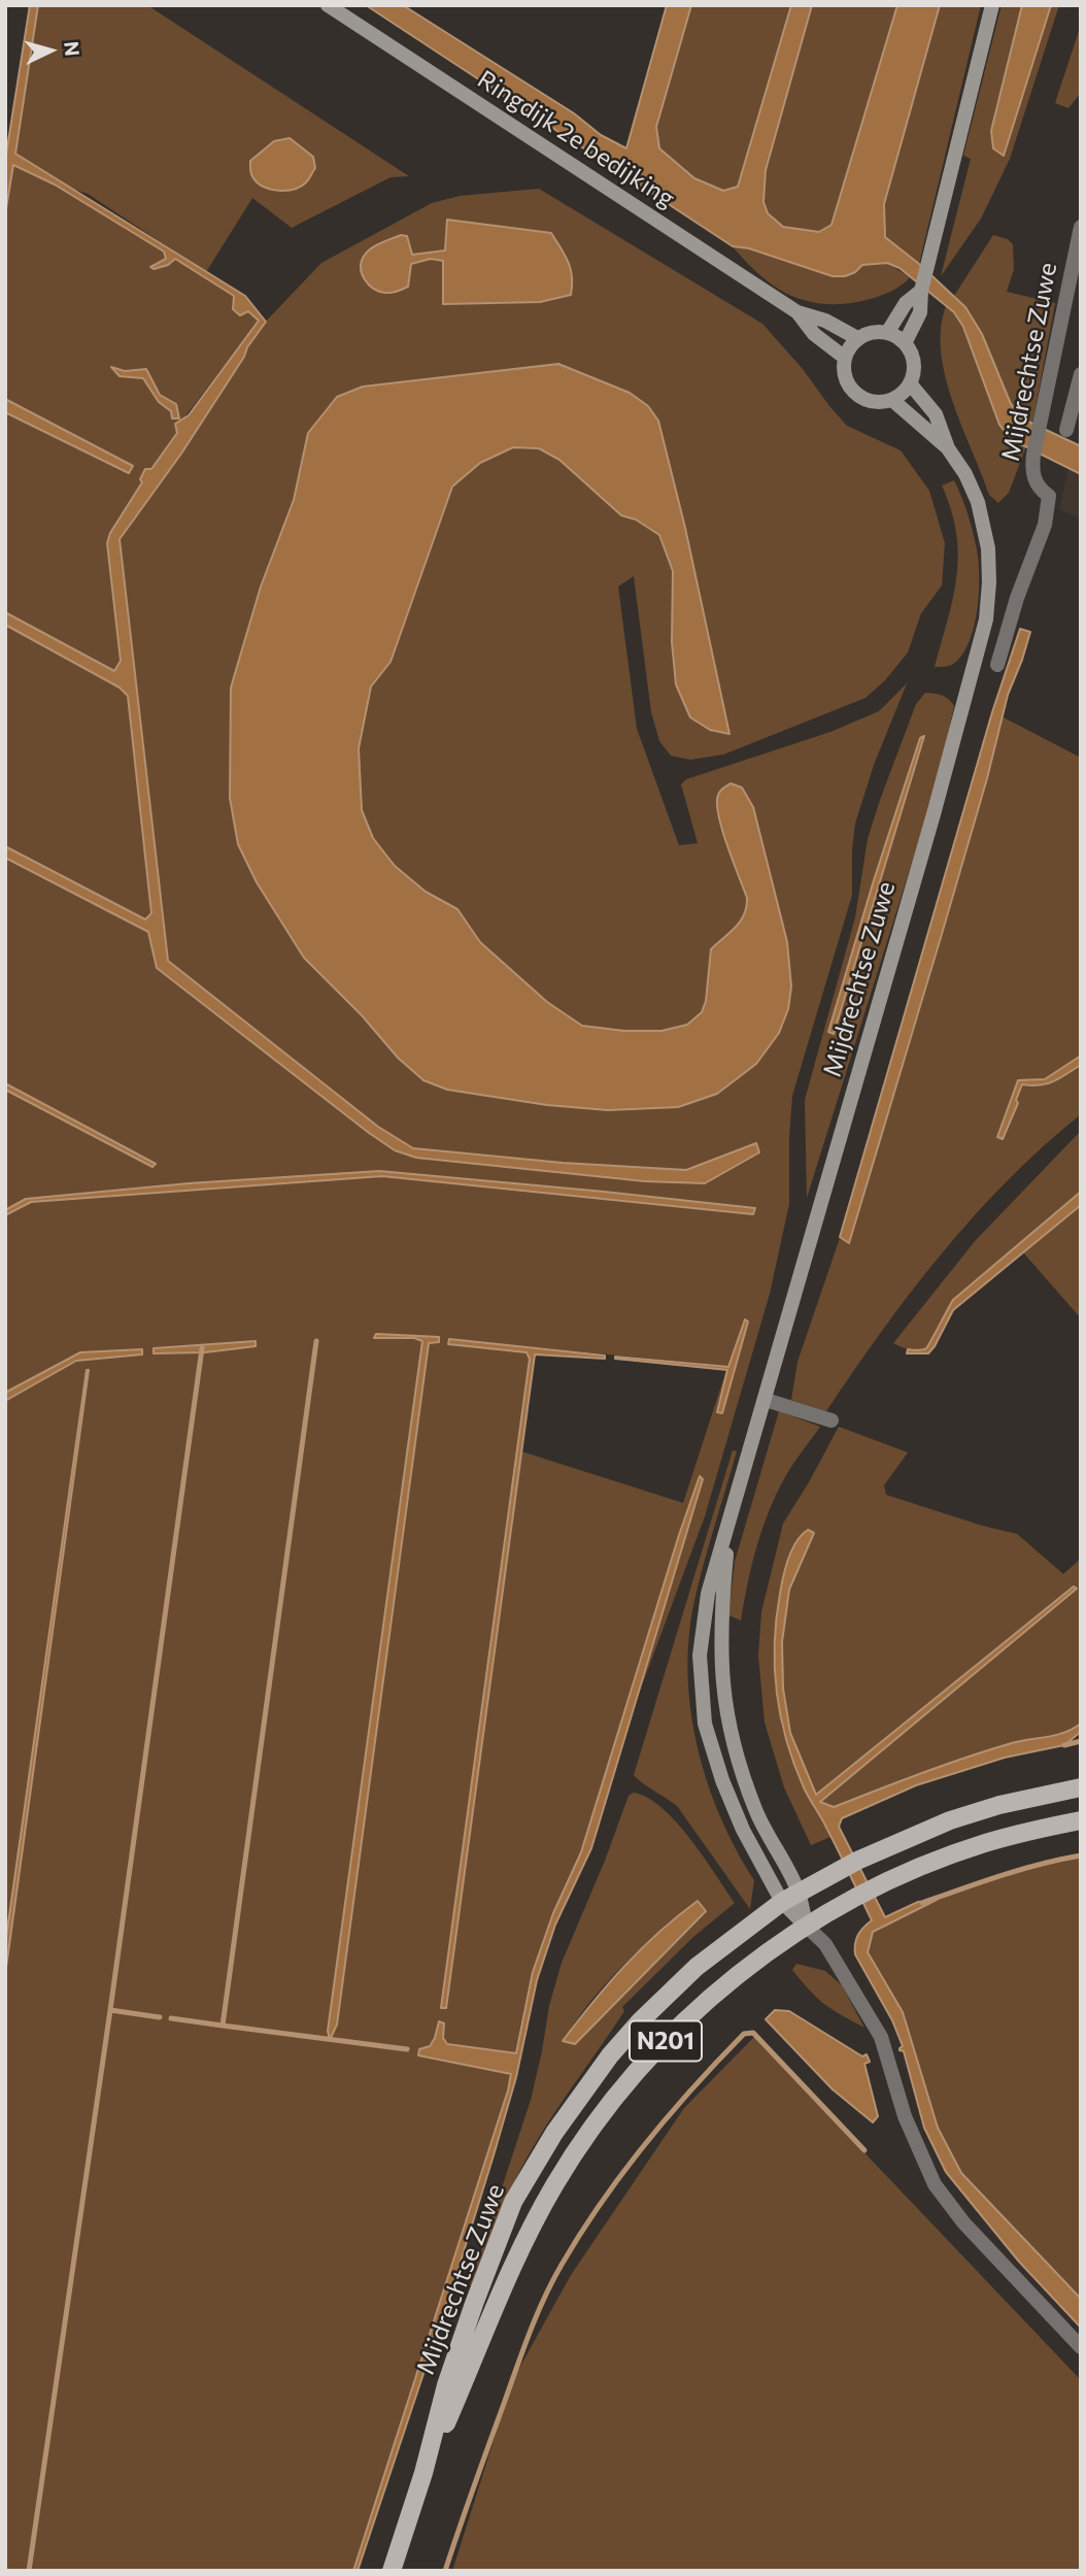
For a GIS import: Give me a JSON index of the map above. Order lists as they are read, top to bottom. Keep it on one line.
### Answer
{"streets":{"main road":["Mijdrechtse Zuwe","N201"],"street":["Ringdijk 2e bedijking"]},"crossings":[["Ringdijk 2e bedijking","Mijdrechtse Zuwe"],["Mijdrechtse Zuwe","N201"]],"north":"right"}
